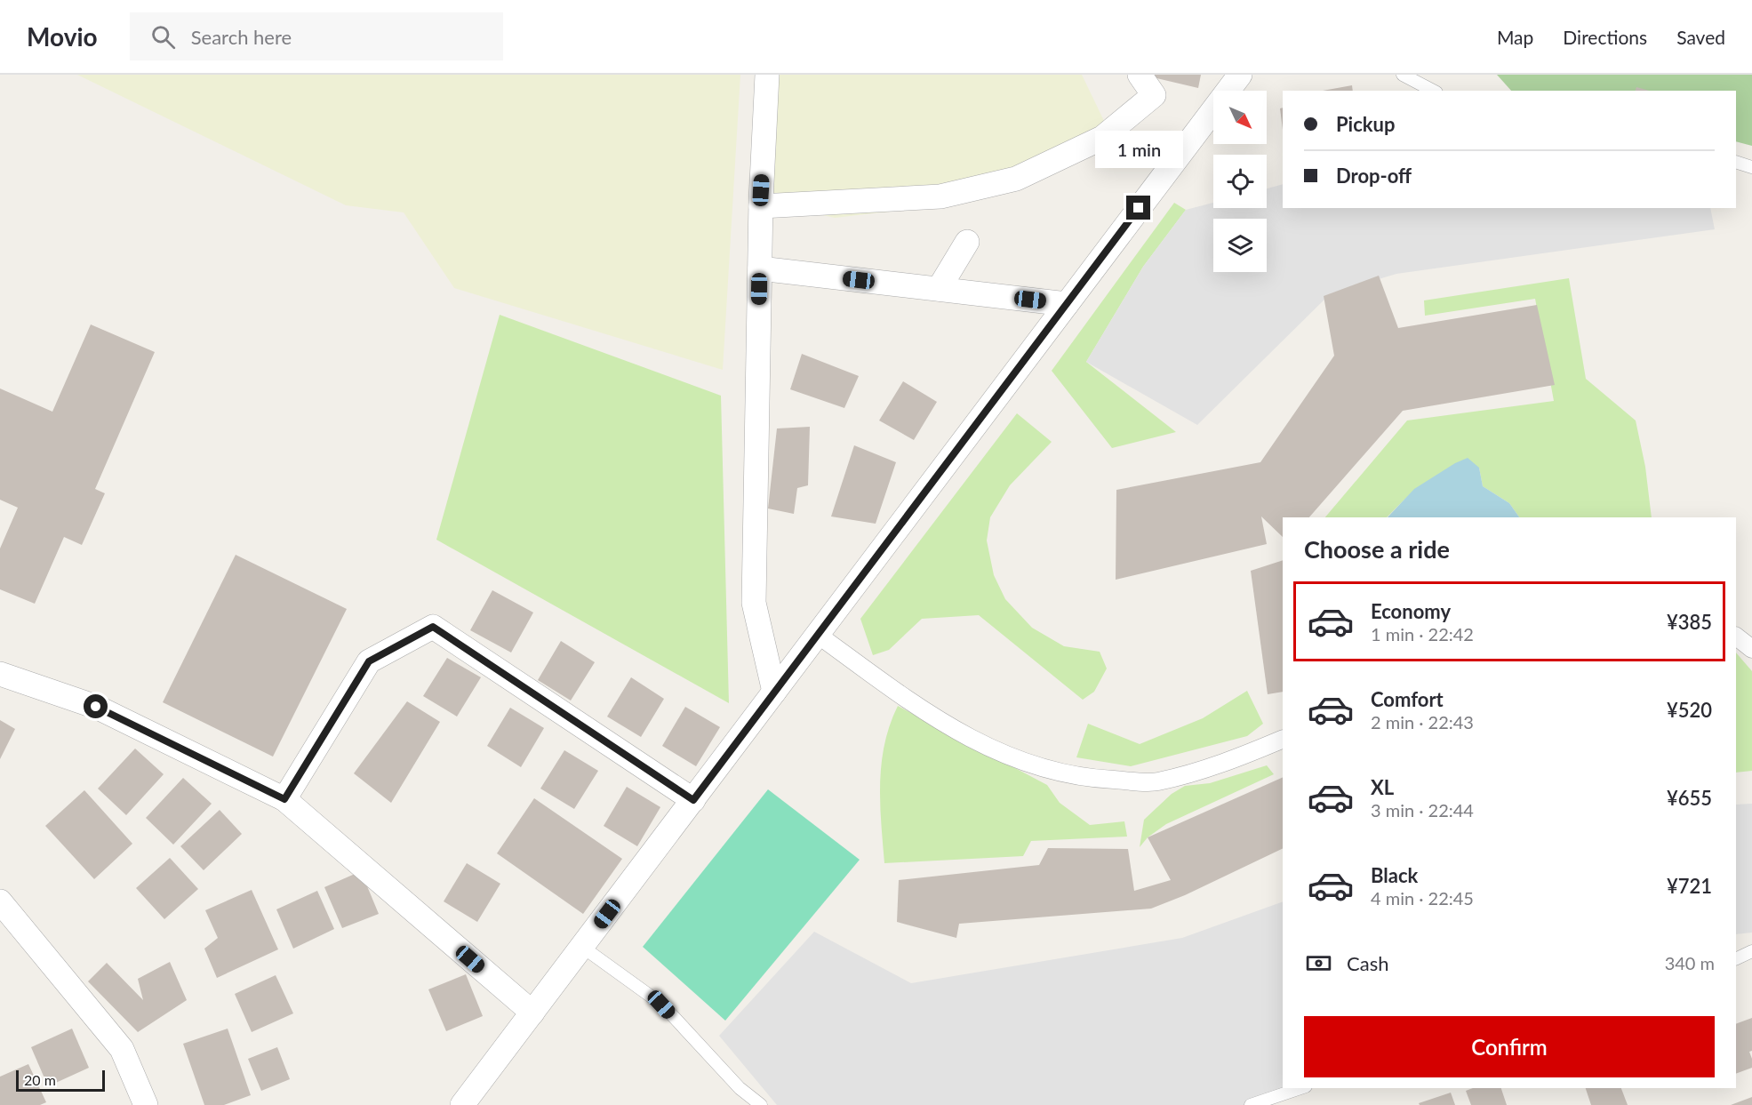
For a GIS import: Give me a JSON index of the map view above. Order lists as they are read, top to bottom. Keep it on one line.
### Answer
{"scale_bar":"20 m","north":"bottom right","page":{"header":"Movio","search":"Search here","nav":["Map","Directions","Saved"],"banner":["Pickup","Drop-off"],"bubble":"1 min","heading":"Choose a ride","list":[{"name":"Economy","note":"1 min · 22:42","value":"¥385"},{"name":"Comfort","note":"2 min · 22:43","value":"¥520"},{"name":"XL","note":"3 min · 22:44","value":"¥655"},{"name":"Black","note":"4 min · 22:45","value":"¥721"}],"pay":["Cash","340 m"],"buttons":"Confirm","scale":"20 m"}}
